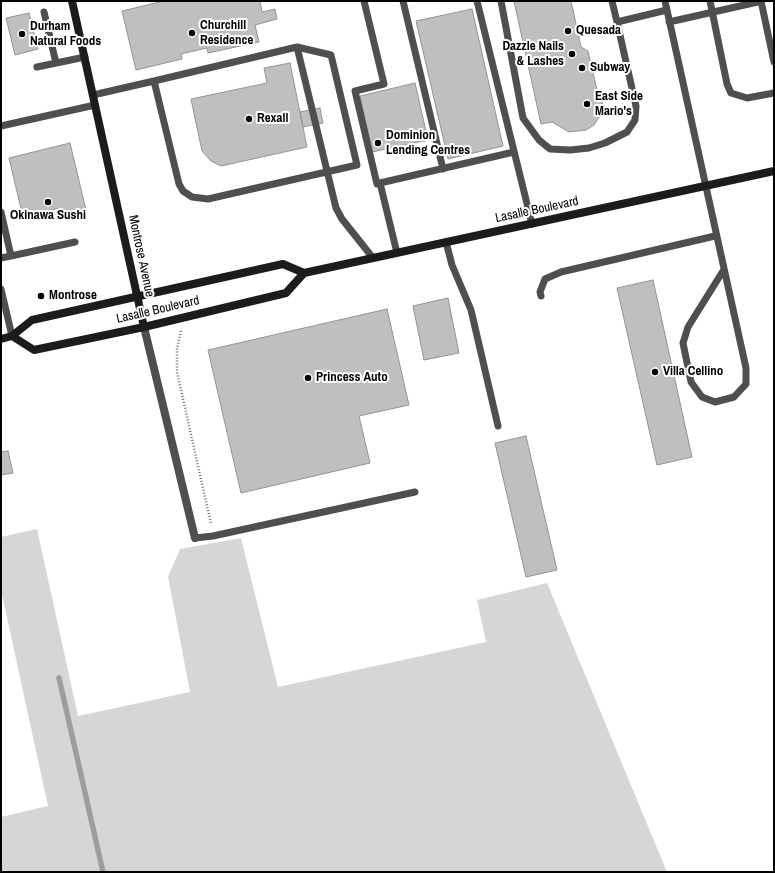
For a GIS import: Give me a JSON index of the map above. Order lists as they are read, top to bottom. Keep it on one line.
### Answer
{"streets":{"main road":["Lasalle Boulevard","Montrose Avenue"]},"crossings":[["Lasalle Boulevard","Montrose Avenue"]],"places":["Quesada","Churchill Residence","Durham Natural Foods","Dazzle Nails & Lashes","Subway","East Side Mario's","Rexall","Dominion Lending Centres","Okinawa Sushi","Montrose","Villa Cellino","Princess Auto"]}
